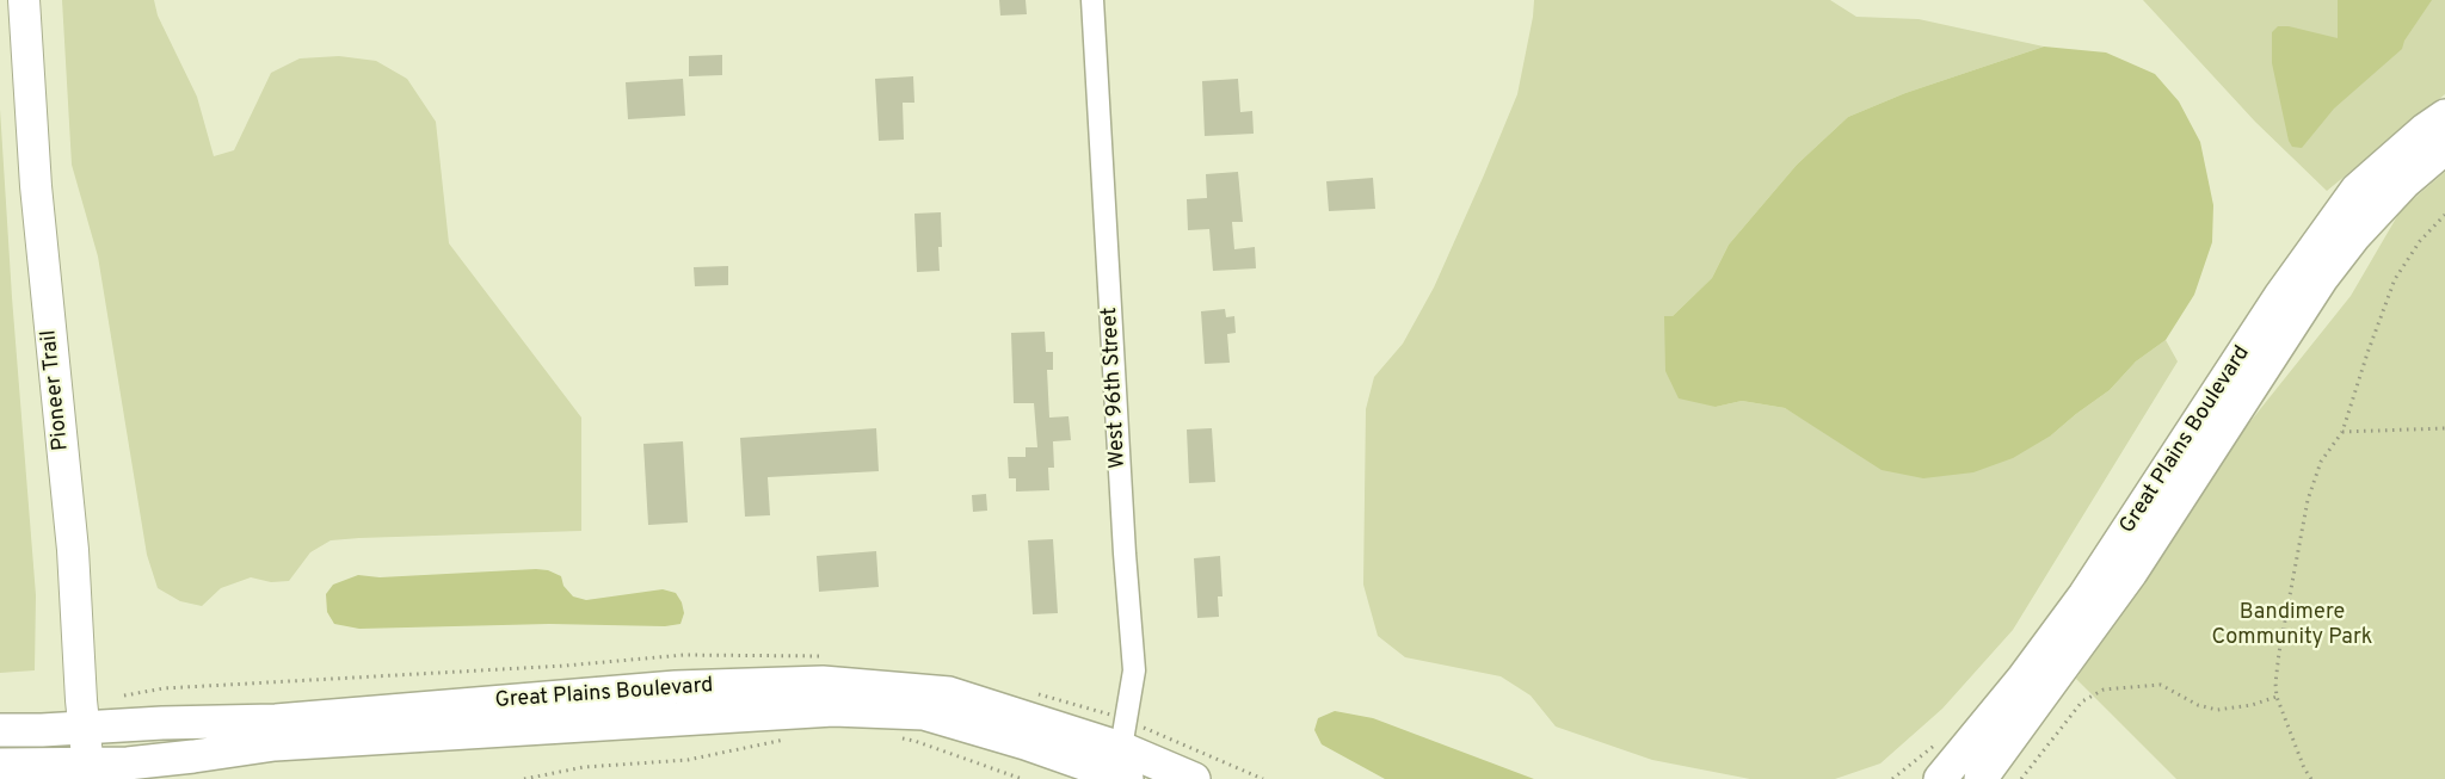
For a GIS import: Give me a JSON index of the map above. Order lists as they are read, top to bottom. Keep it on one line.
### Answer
{"streets":{"main road":["Pioneer Trail","Great Plains Boulevard"],"street":["West 96th Street"]},"crossings":[["West 96th Street","Great Plains Boulevard"],["Pioneer Trail","Great Plains Boulevard"]],"parks":["Bandimere Community Park"]}
